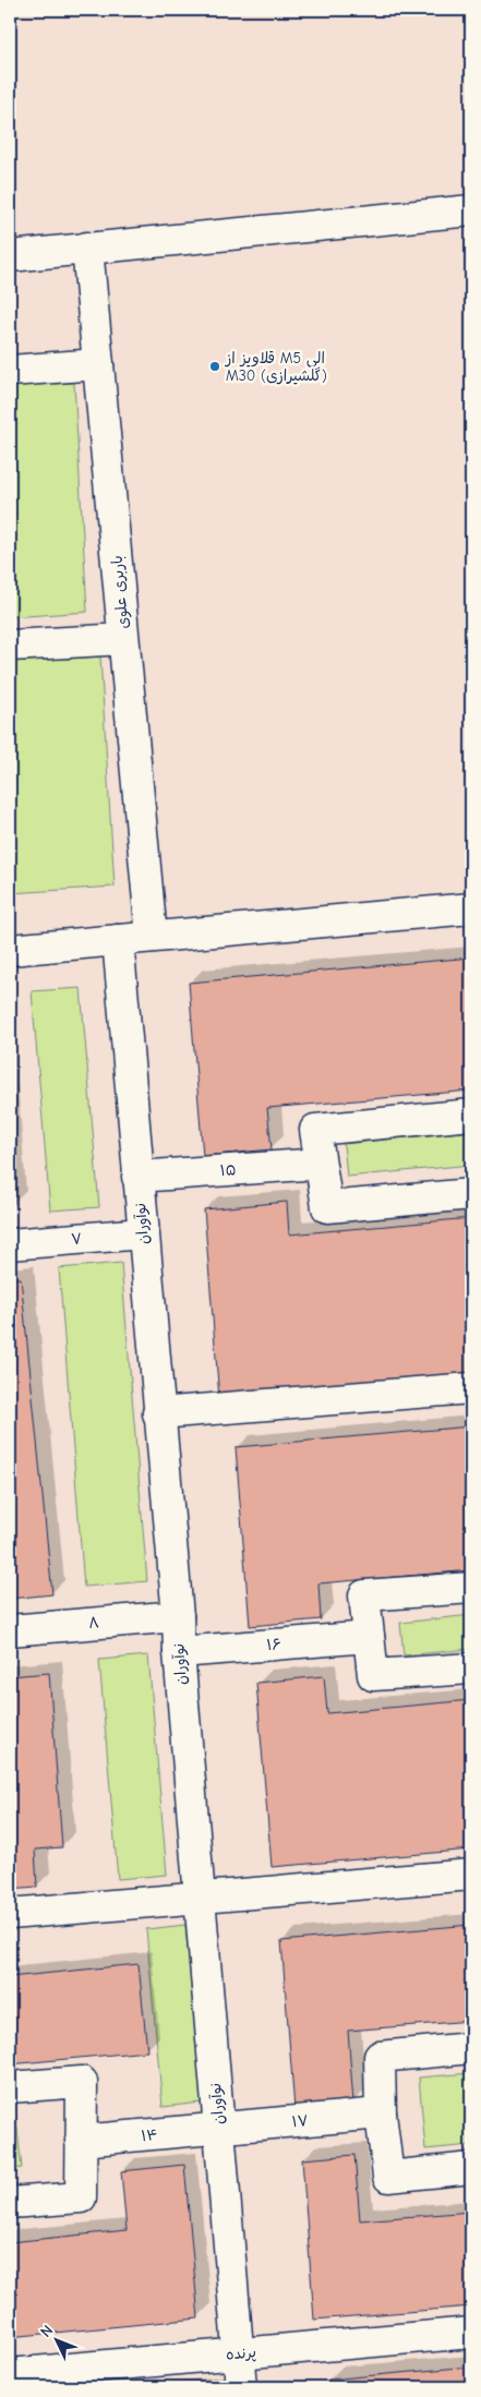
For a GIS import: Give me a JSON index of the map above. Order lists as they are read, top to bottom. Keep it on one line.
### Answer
{"streets":{"street":["باربری علوی","۱۵","نوآوران","۷","۸","۱۶","۱۷","۱۴","پرنده"]},"crossings":[["۱۵","نوآوران"],["نوآوران","۷"],["نوآوران","۸"],["نوآوران","۱۶"],["نوآوران","۱۷"],["نوآوران","۱۴"],["نوآوران","پرنده"],["۱۷","۱۴"]],"places":["قلاویز از M5 الی M30 (گلشیرازی)"],"north":"top left"}
